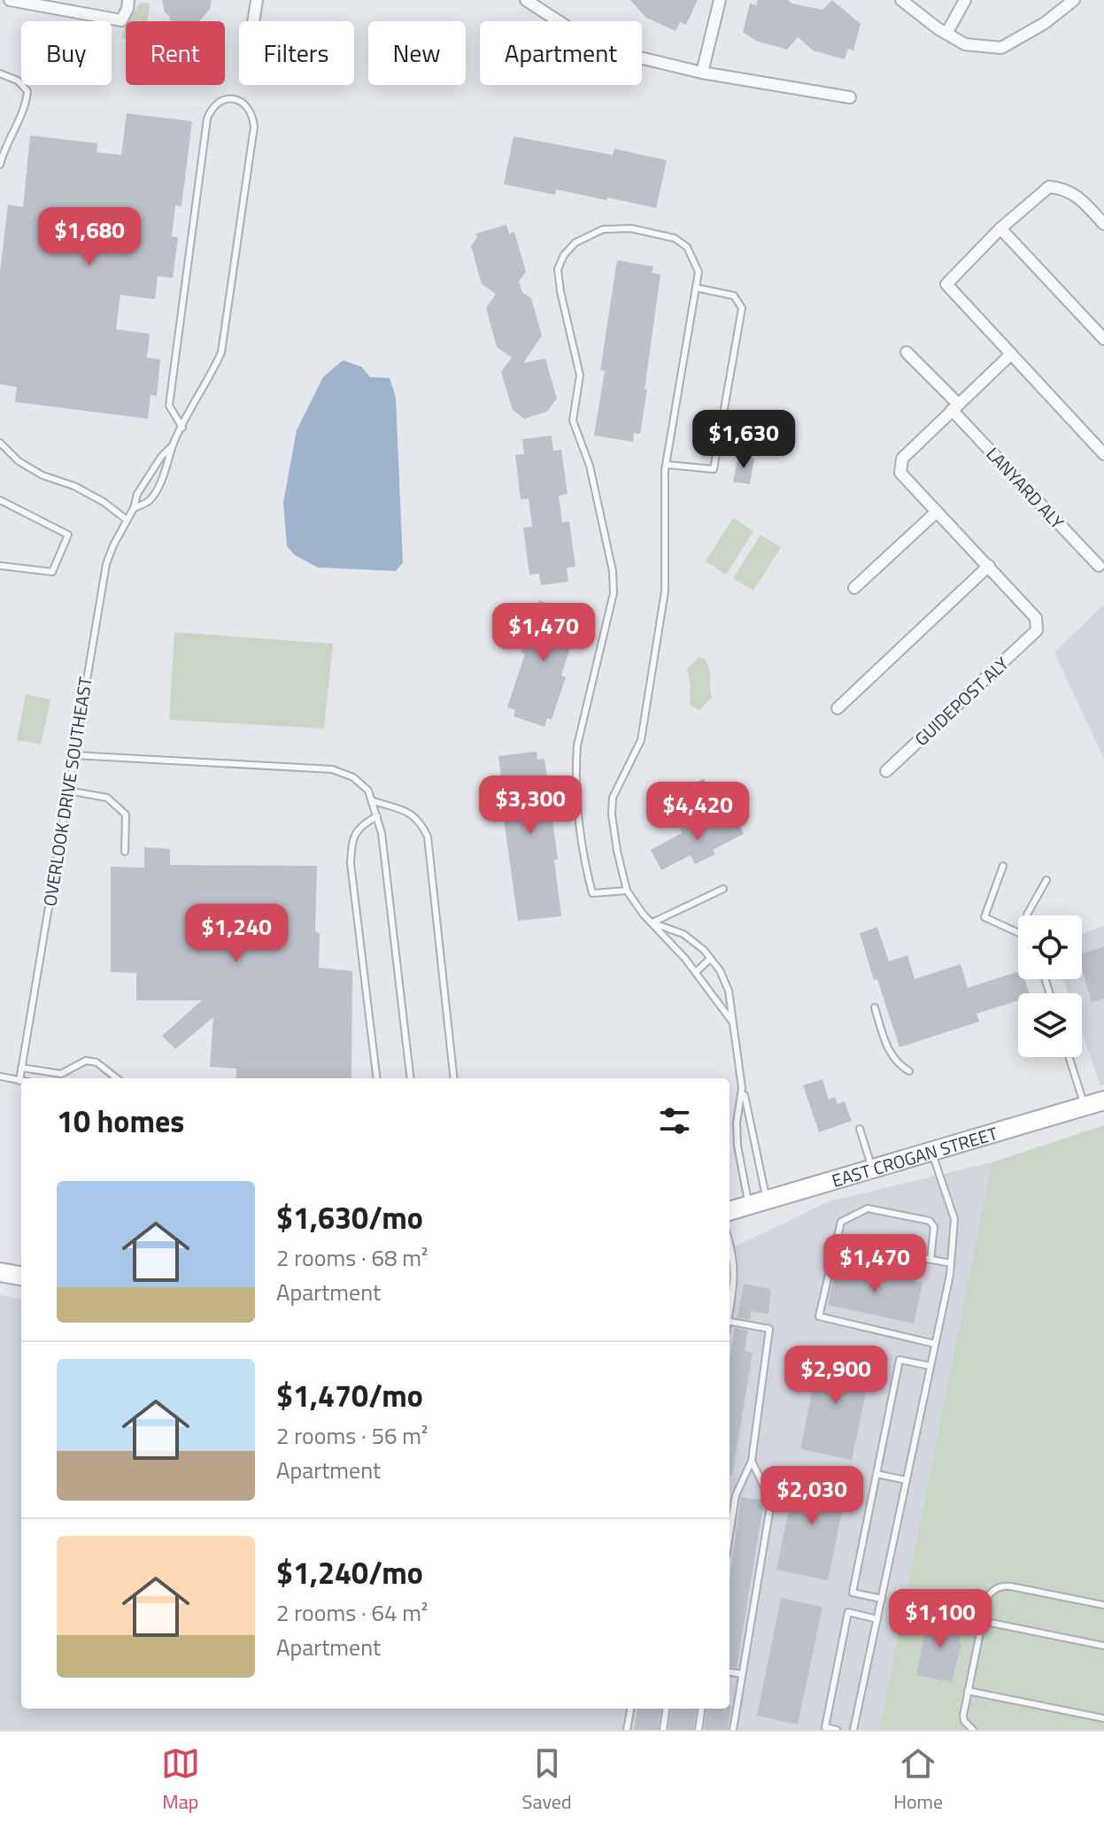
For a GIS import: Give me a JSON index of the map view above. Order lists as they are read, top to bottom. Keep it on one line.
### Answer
{"streets":{"main road":["EAST CROGAN STREET"],"street":["LANYARD ALY","GUIDEPOST ALY"],"lane":["OVERLOOK DRIVE SOUTHEAST"]},"page":{"chip":["Buy","Rent","Filters","New","Apartment"],"price":["$1,680","$1,630","$1,470","$3,300","$4,420","$1,240","$1,470","$2,900","$2,030","$1,100"],"heading":"10 homes","list":[{"name":"$1,630/mo","note":"2 rooms · 68 m² · Apartment"},{"name":"$1,470/mo","note":"2 rooms · 56 m² · Apartment"},{"name":"$1,240/mo","note":"2 rooms · 64 m² · Apartment"}],"tabs":["Map","Saved","Home"]}}
